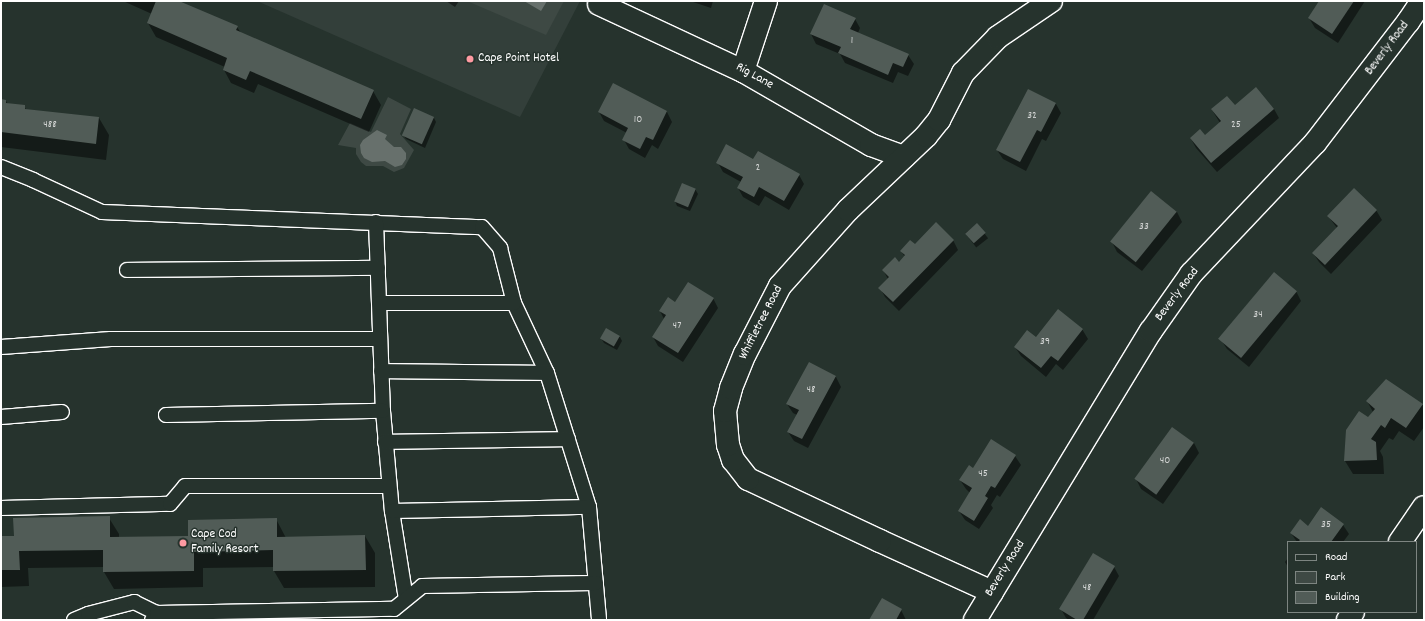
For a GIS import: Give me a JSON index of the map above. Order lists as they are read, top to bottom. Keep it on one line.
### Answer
{"streets":{"street":["Beverly Road","Rig Lane","Whiffletree Road"]},"crossings":[["Beverly Road","Whiffletree Road"],["Rig Lane","Whiffletree Road"]],"places":["Cape Point Hotel","Cape Cod Family Resort"],"house_numbers":["1","32","10","488","25","2","33","34","47","39","48","40","45","35","48"],"legend":["Road","Park","Building"]}
